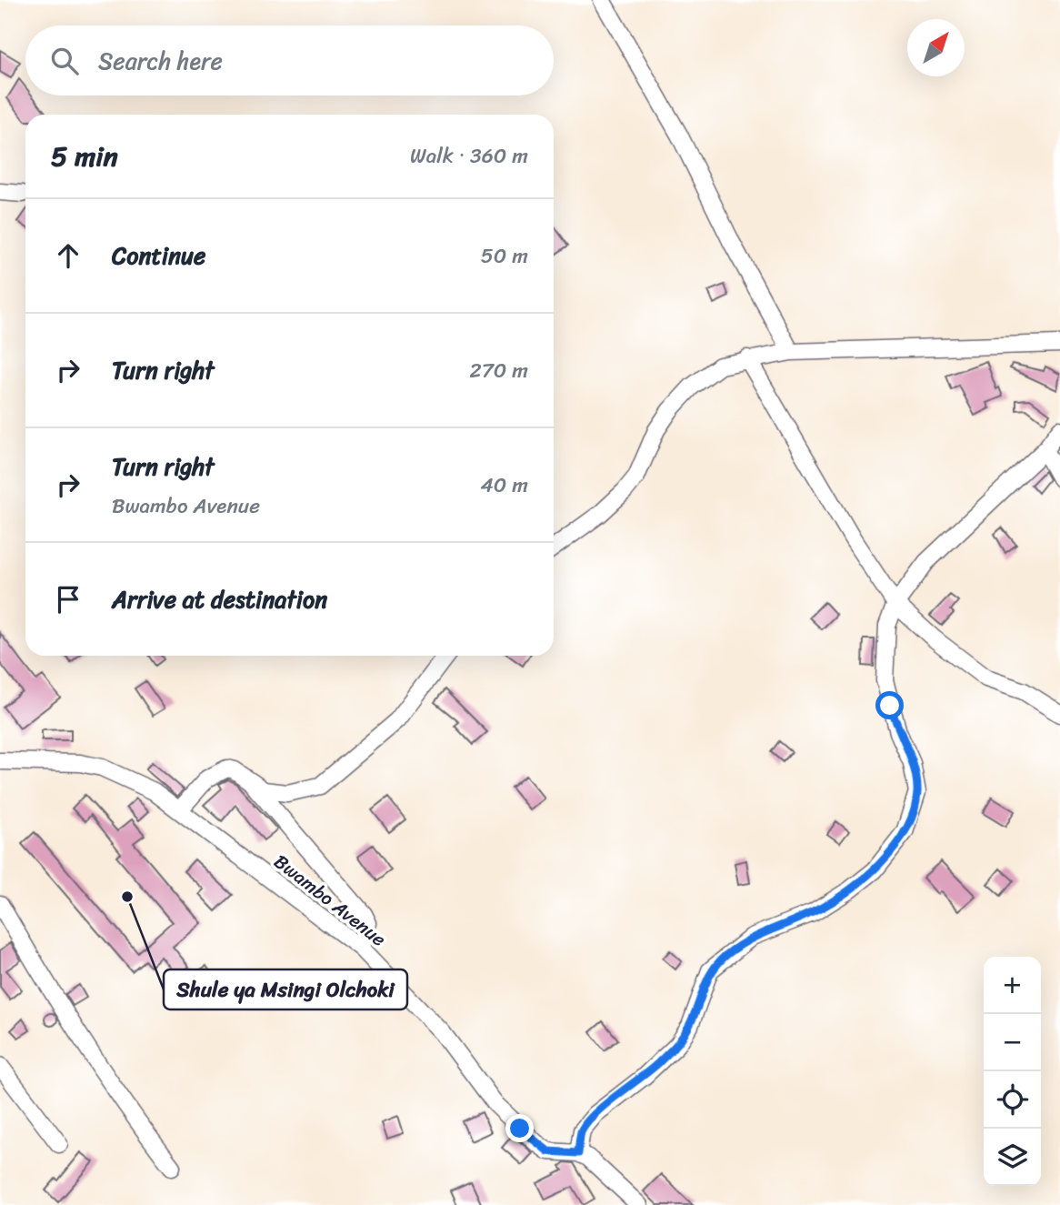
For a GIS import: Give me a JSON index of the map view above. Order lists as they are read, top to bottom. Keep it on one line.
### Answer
{"streets":{"street":["Bwambo Avenue"]},"places":["Shule ya Msingi Olchoki"],"north":"top right","page":{"search":"Search here","heading":["5 min","Walk · 360 m"],"list":[["Continue","50 m"],["Turn right","270 m"],["Turn right","Bwambo Avenue","40 m"],"Arrive at destination"],"map_buttons":["+","−"]}}
